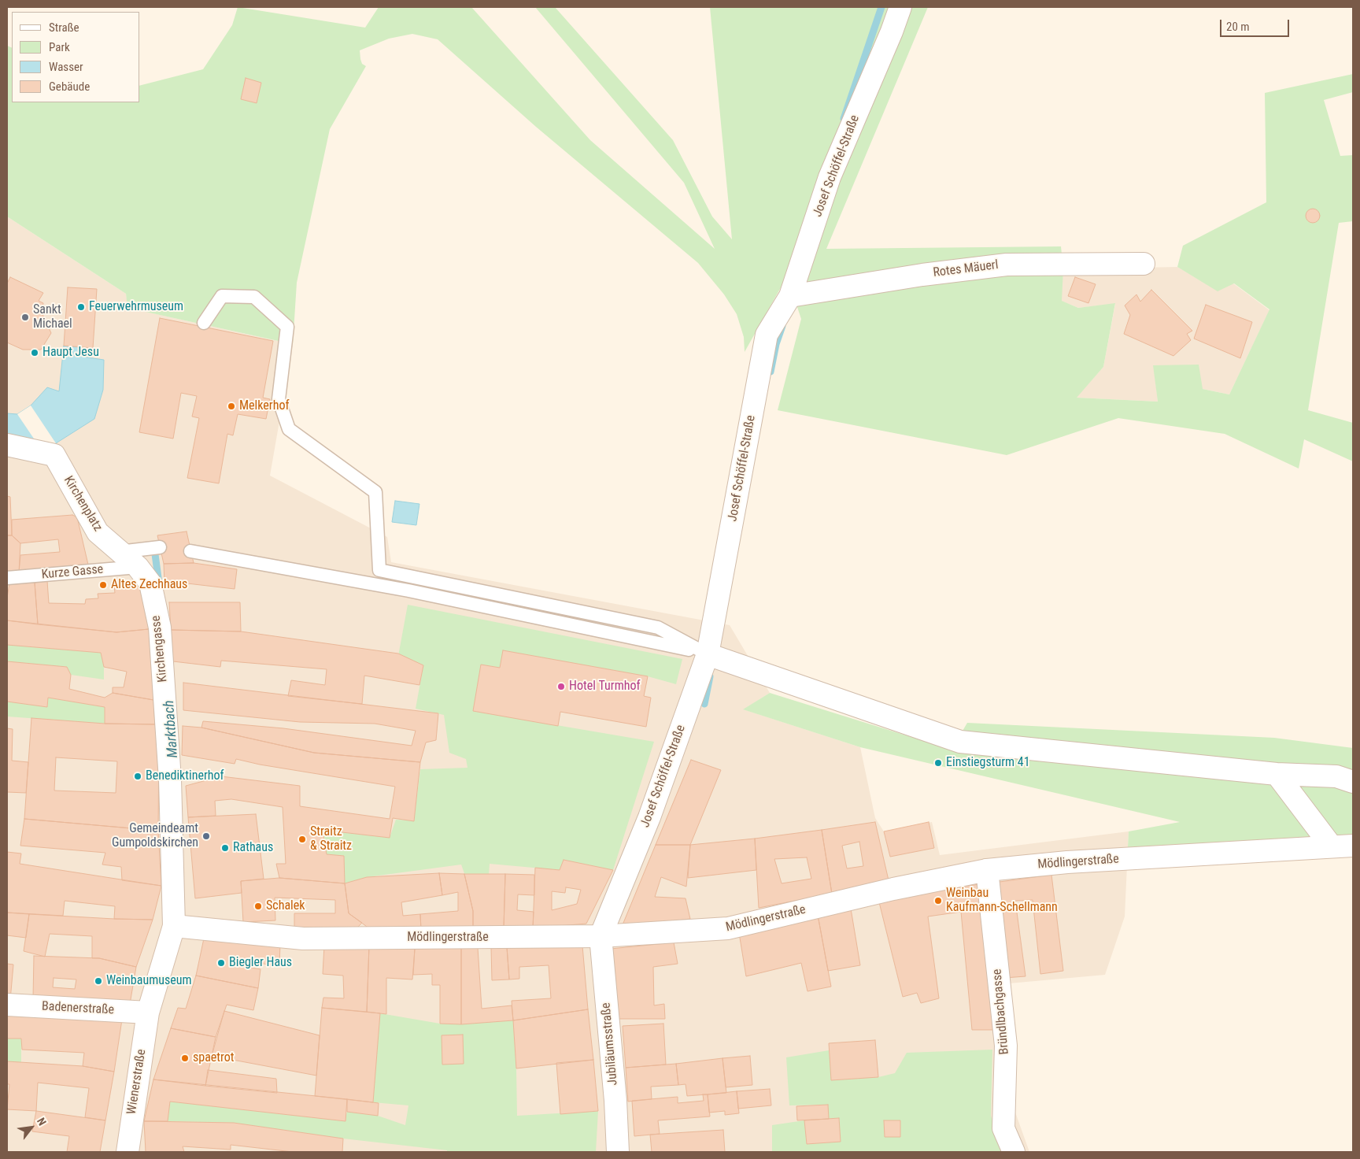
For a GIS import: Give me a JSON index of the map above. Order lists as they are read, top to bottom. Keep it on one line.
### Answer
{"streets":{"street":["Josef Schöffel-Straße","Rotes Mäuerl","Kirchenplatz","Kirchengasse","Mödlingerstraße","Badenerstraße","Bründlbachgasse","Jubiläumsstraße","Wienerstraße"],"lane":["Kurze Gasse"]},"crossings":[["Josef Schöffel-Straße","Rotes Mäuerl"],["Josef Schöffel-Straße","Mödlingerstraße"],["Josef Schöffel-Straße","Jubiläumsstraße"],["Kirchenplatz","Kurze Gasse"],["Kirchenplatz","Kirchengasse"],["Kirchengasse","Mödlingerstraße"],["Kirchengasse","Badenerstraße"],["Kirchengasse","Wienerstraße"],["Mödlingerstraße","Bründlbachgasse"],["Mödlingerstraße","Jubiläumsstraße"],["Badenerstraße","Wienerstraße"]],"water":["Marktbach"],"places":["Feuerwehrmuseum","Sankt Michael","Haupt Jesu","Melkerhof","Altes Zechhaus","Hotel Turmhof","Einstiegsturm 41","Benediktinerhof","Gemeindeamt Gumpoldskirchen","Straitz & Straitz","Rathaus","Weinbau Kaufmann-Schellmann","Schalek","Biegler Haus","Weinbaumuseum","spaetrot"],"legend":["Straße","Park","Wasser","Gebäude"],"scale_bar":"20 m","north":"top right"}
